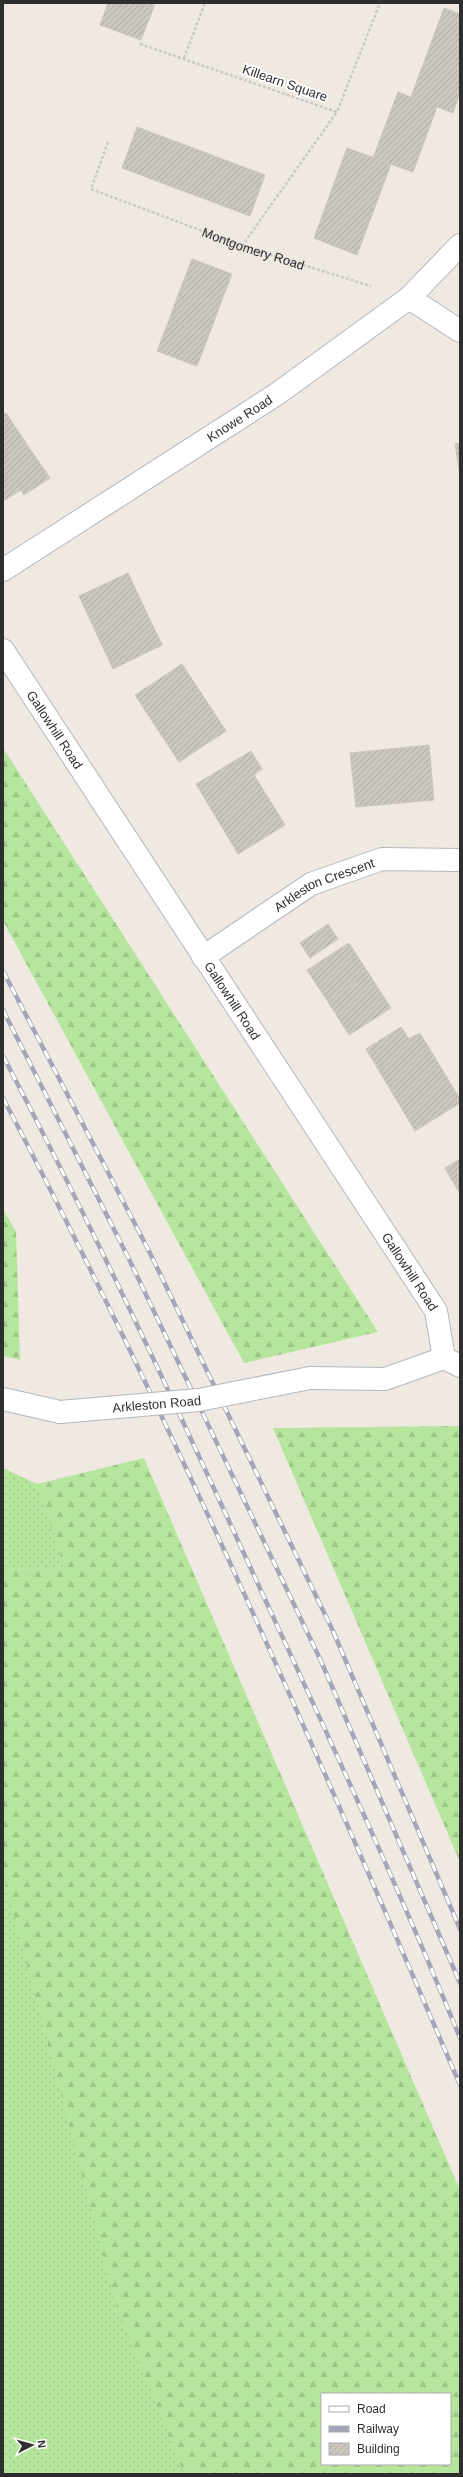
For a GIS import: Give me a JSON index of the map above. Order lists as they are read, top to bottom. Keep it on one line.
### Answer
{"streets":{"street":["Knowe Road","Gallowhill Road","Arkleston Crescent","Arkleston Road"],"path":["Killearn Square","Montgomery Road"]},"crossings":[["Montgomery Road","Knowe Road"],["Gallowhill Road","Arkleston Crescent"],["Gallowhill Road","Arkleston Road"]],"legend":["Road","Railway","Building"],"north":"right"}
